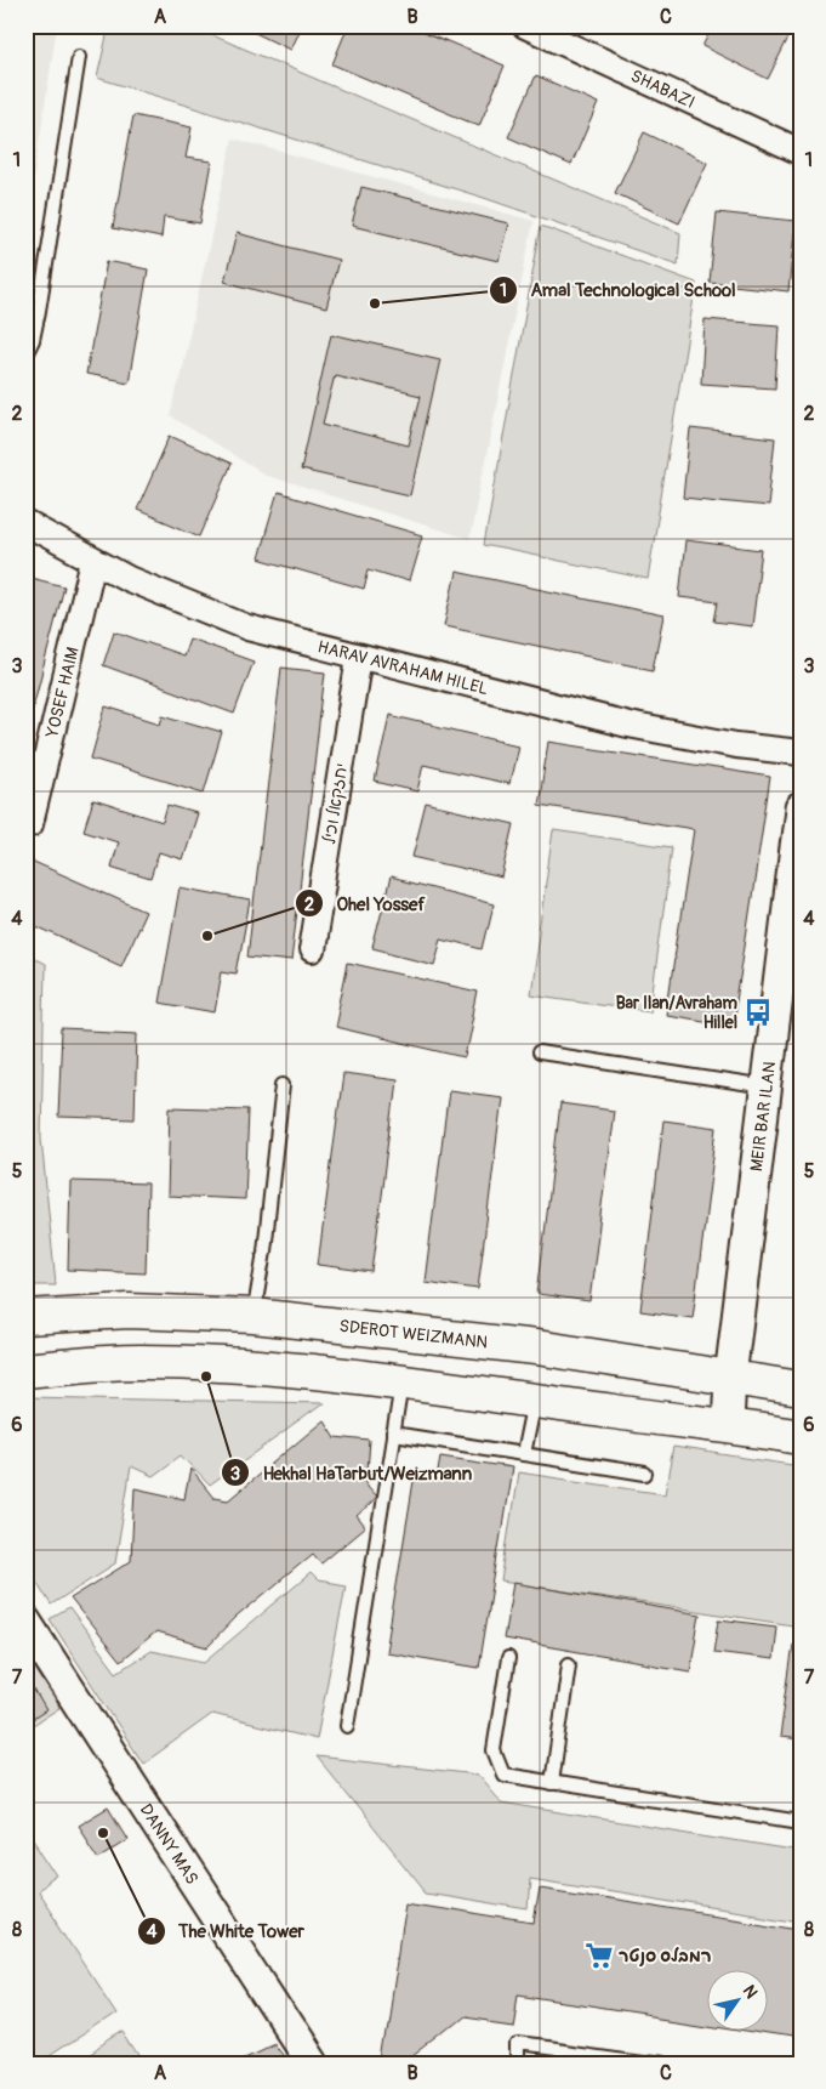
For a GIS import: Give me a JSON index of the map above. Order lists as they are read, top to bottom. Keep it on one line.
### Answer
{"streets":{"main road":["SDEROT WEIZMANN"],"street":["SHABAZI","HARAV AVRAHAM HILEL","YOSEF HAIM","יחזקאל וכיל","MEIR BAR ILAN","DANNY MAS"]},"crossings":[["HARAV AVRAHAM HILEL","YOSEF HAIM"],["HARAV AVRAHAM HILEL","יחזקאל וכיל"],["MEIR BAR ILAN","SDEROT WEIZMANN"]],"places":{"other":["Amal Technological School","Ohel Yossef","Hekhal HaTarbut/Weizmann","The White Tower"],"bus stop":["Bar Ilan/Avraham Hillel"],"supermarket":["רמבלס סנטר"]},"north":"top right","grid":{"columns":["A","B","C"],"rows":["1","2","3","4","5","6","7","8"]}}
